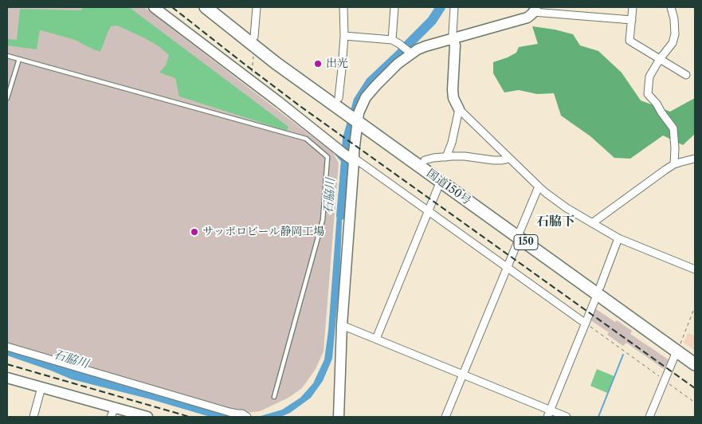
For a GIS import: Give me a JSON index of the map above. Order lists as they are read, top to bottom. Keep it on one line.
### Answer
{"streets":{"highway":["国道150号","150"]},"districts":["石脇下"],"water":["石脇川"],"places":["出光","サッポロビール静岡工場"]}
